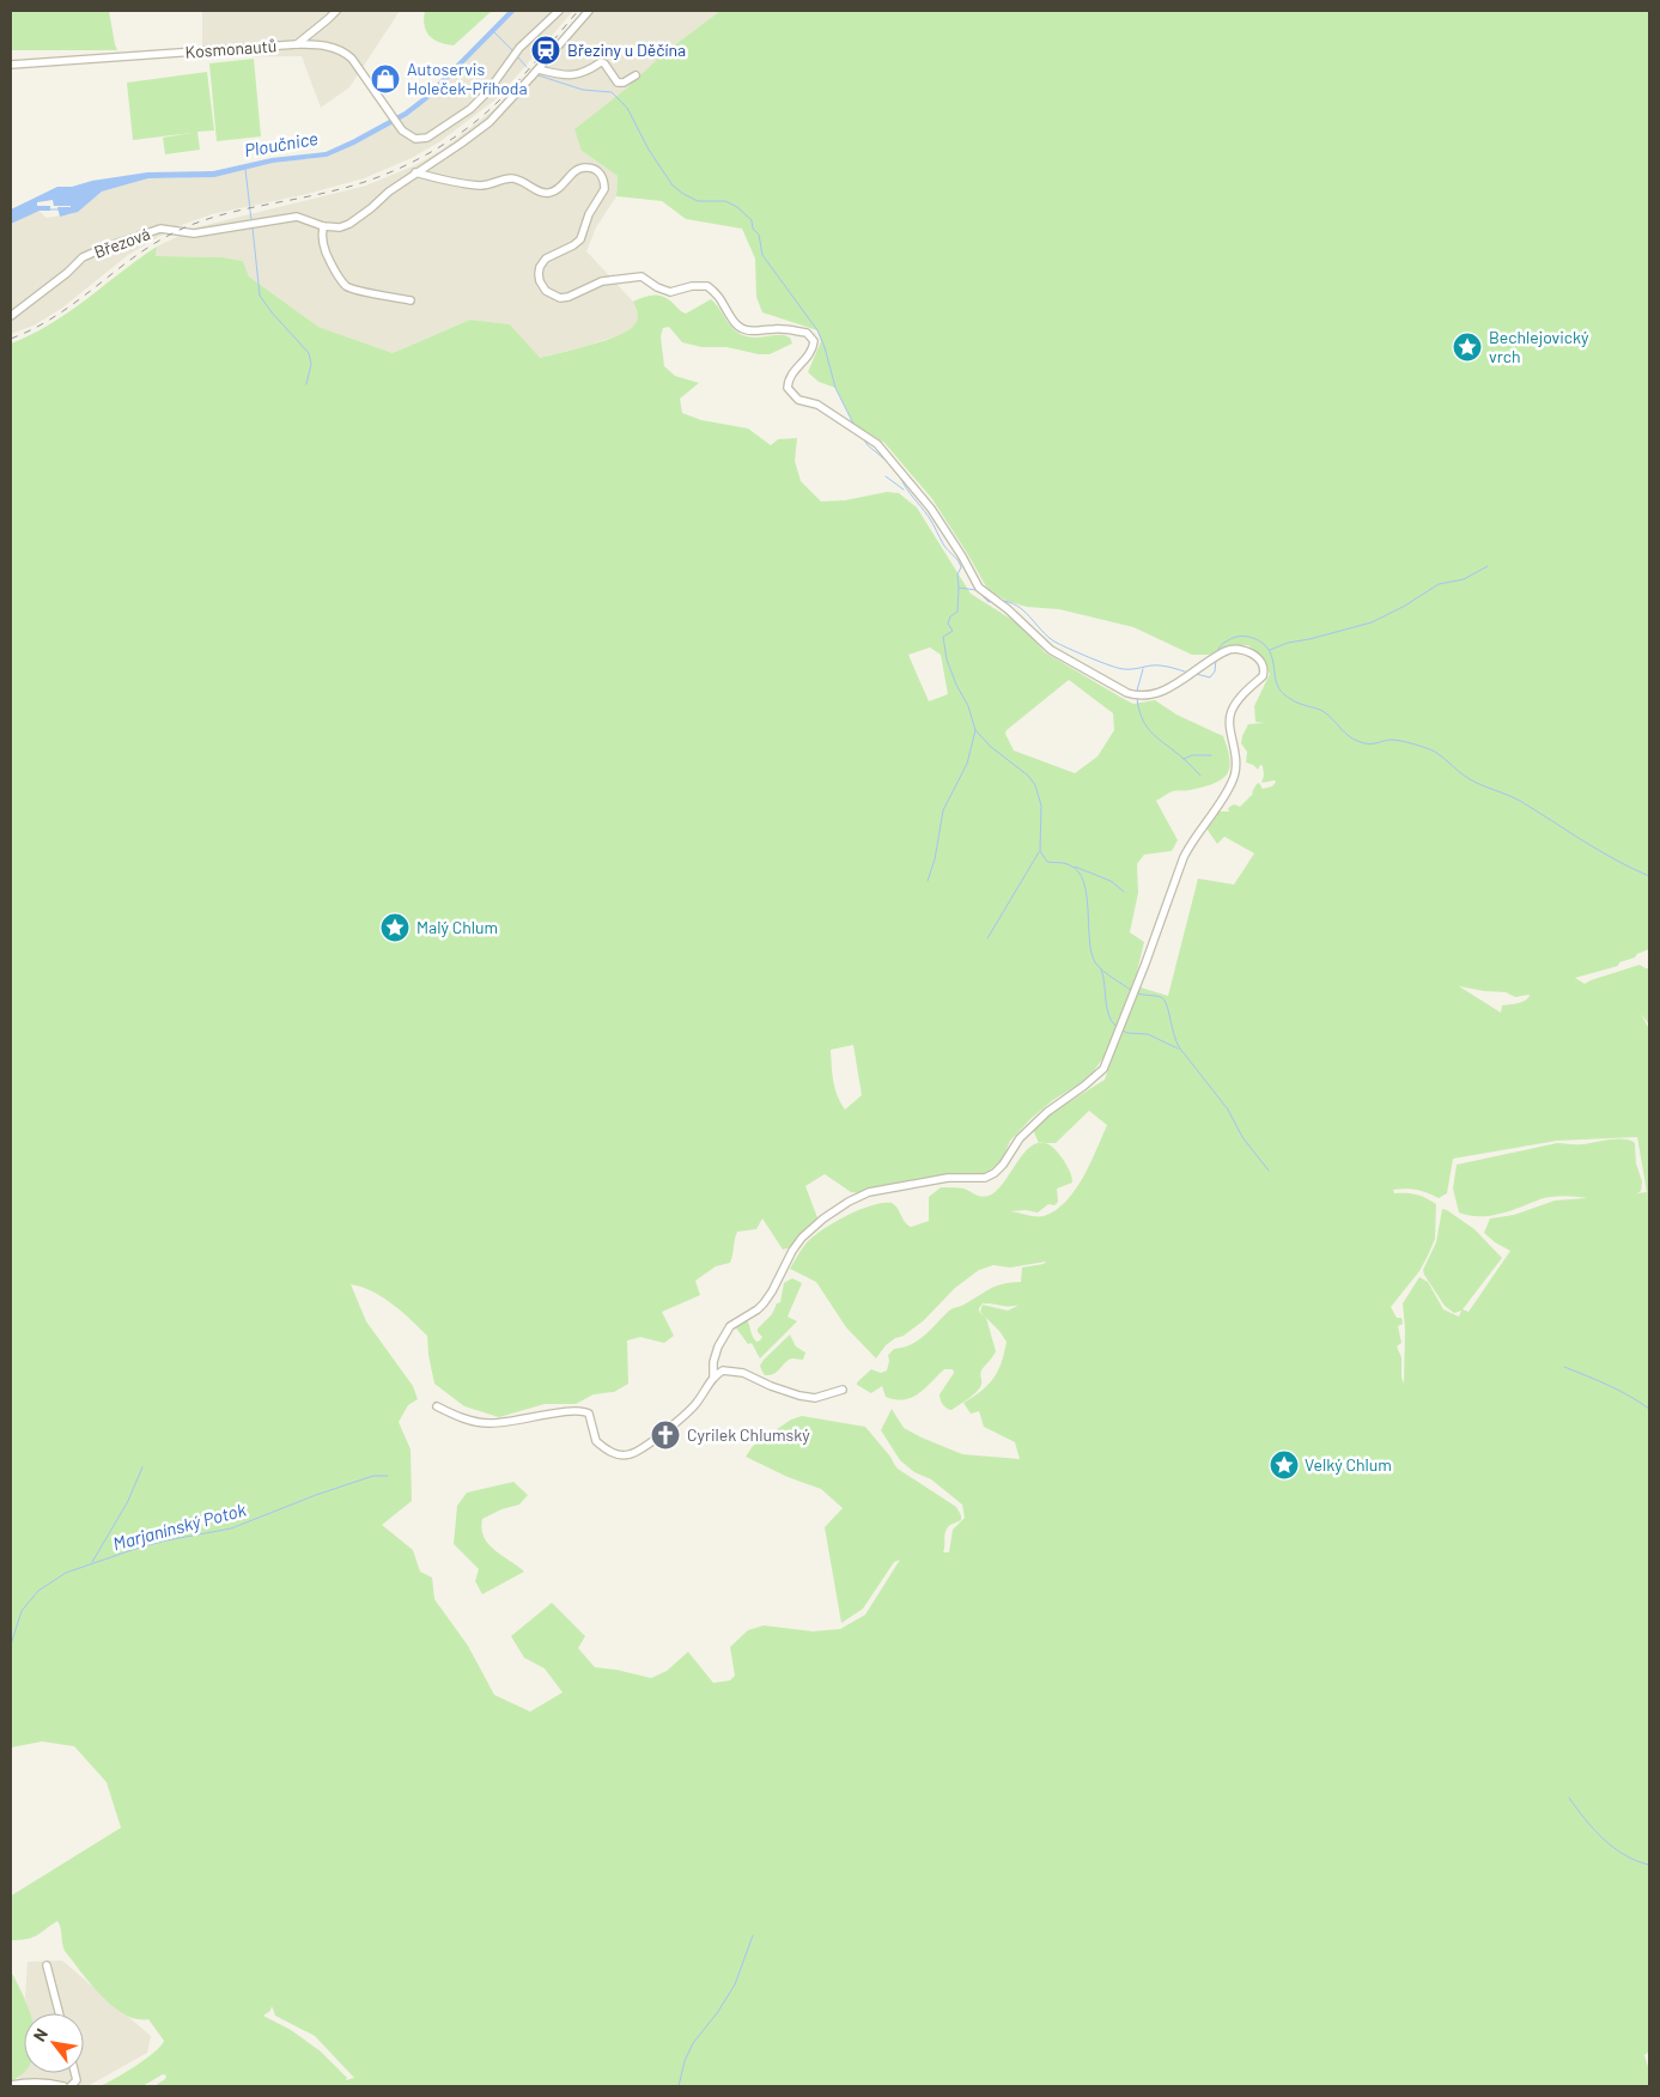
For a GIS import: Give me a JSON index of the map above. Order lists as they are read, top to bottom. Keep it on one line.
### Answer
{"streets":{"street":["Kosmonautů","Březová"]},"water":["Ploučnice","Marjanínský Potok"],"places":{"station":["Březiny u Děčína"],"shop":["Autoservis Holeček-Příhoda"],"place":["Bechlejovický vrch","Malý Chlum","Velký Chlum"],"church":["Cyrilek Chlumský"]},"north":"top left"}
